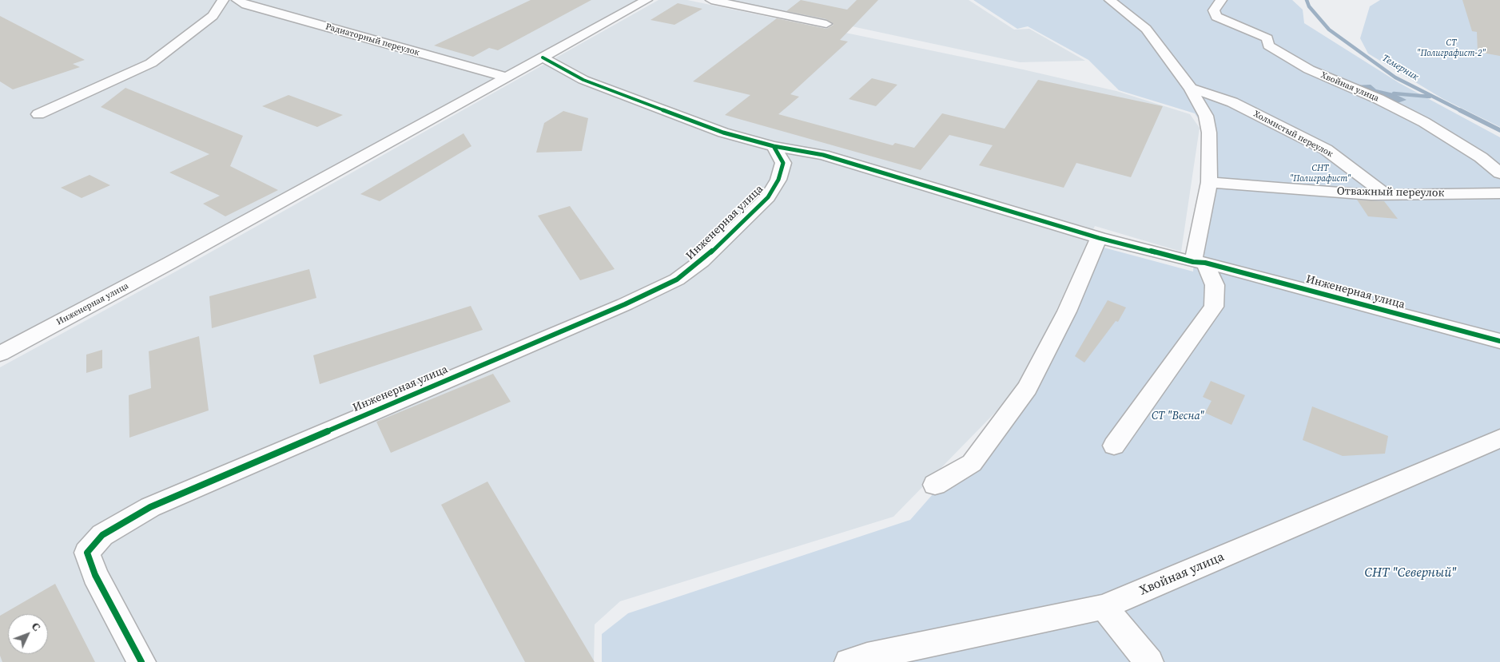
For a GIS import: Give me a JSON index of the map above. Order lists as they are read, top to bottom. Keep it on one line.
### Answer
{"streets":{"street":["Радиаторный переулок","Хвойная улица","Холмистый переулок","Отважный переулок","Инженерная улица"]},"crossings":[["Радиаторный переулок","Инженерная улица"],["Холмистый переулок","Отважный переулок"]],"water":["Темерник"],"parks":["СТ \"Полиграфист-2\"","СНТ \"Полиграфист\"","СТ \"Весна\"","СНТ \"Северный\""],"north":"top right"}
